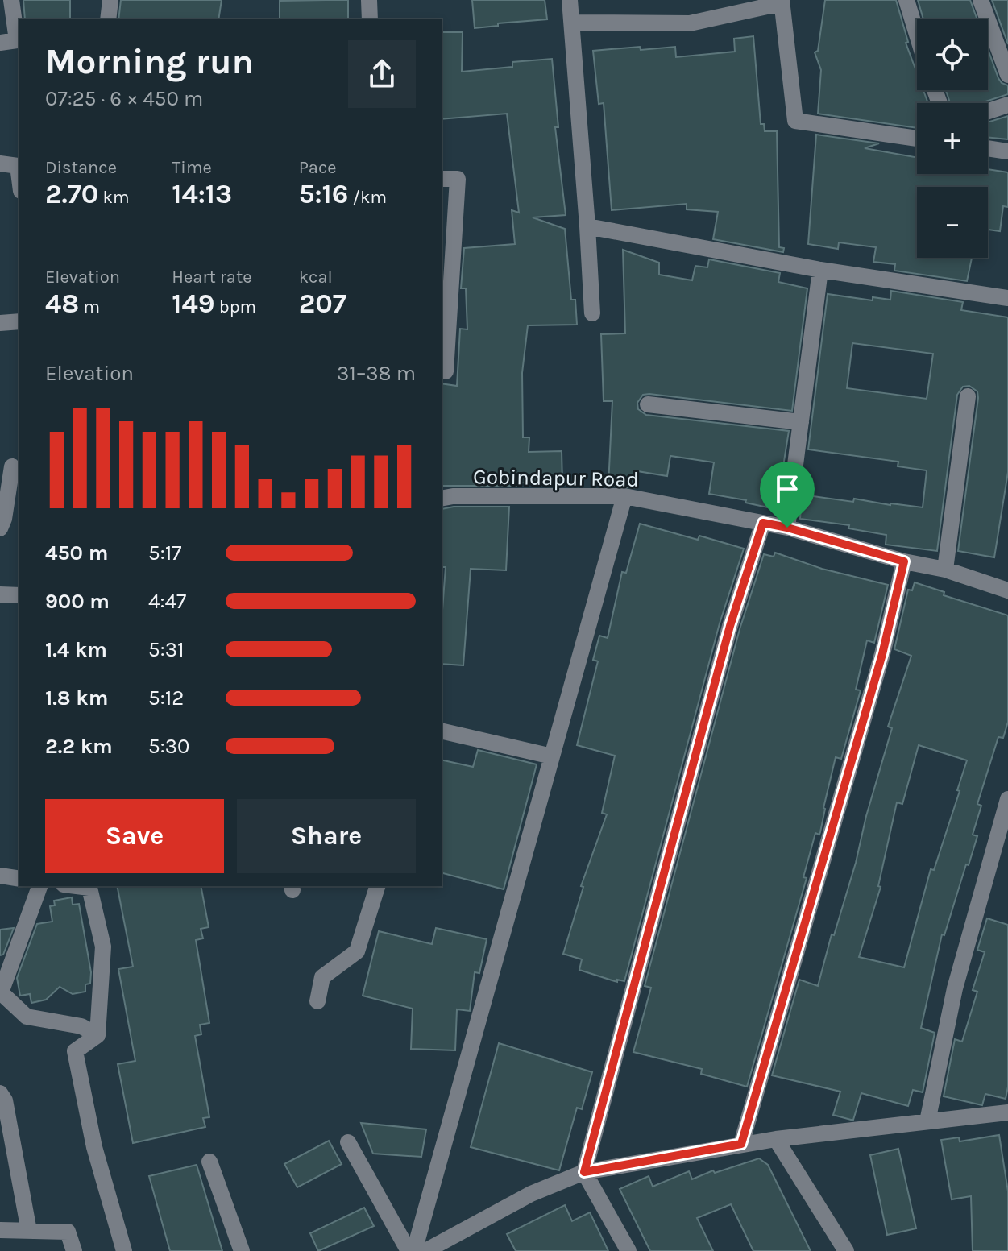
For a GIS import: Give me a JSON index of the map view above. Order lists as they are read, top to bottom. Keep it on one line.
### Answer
{"streets":{"street":["Gobindapur Road"]},"page":{"map_buttons":["+","−"],"heading":["Morning run","07:25 · 6 × 450 m"],"stats":[["Distance","2.70 km"],["Time","14:13"],["Pace","5:16 /km"],["Elevation","48 m"],["Heart rate","149 bpm"],["kcal","207"]],"chart":["Elevation","31–38 m"],"list":[{"name":"450 m","note":"5:17"},{"name":"900 m","note":"4:47"},{"name":"1.4 km","note":"5:31"},{"name":"1.8 km","note":"5:12"},{"name":"2.2 km","note":"5:30"}],"buttons":["Save","Share"]}}
